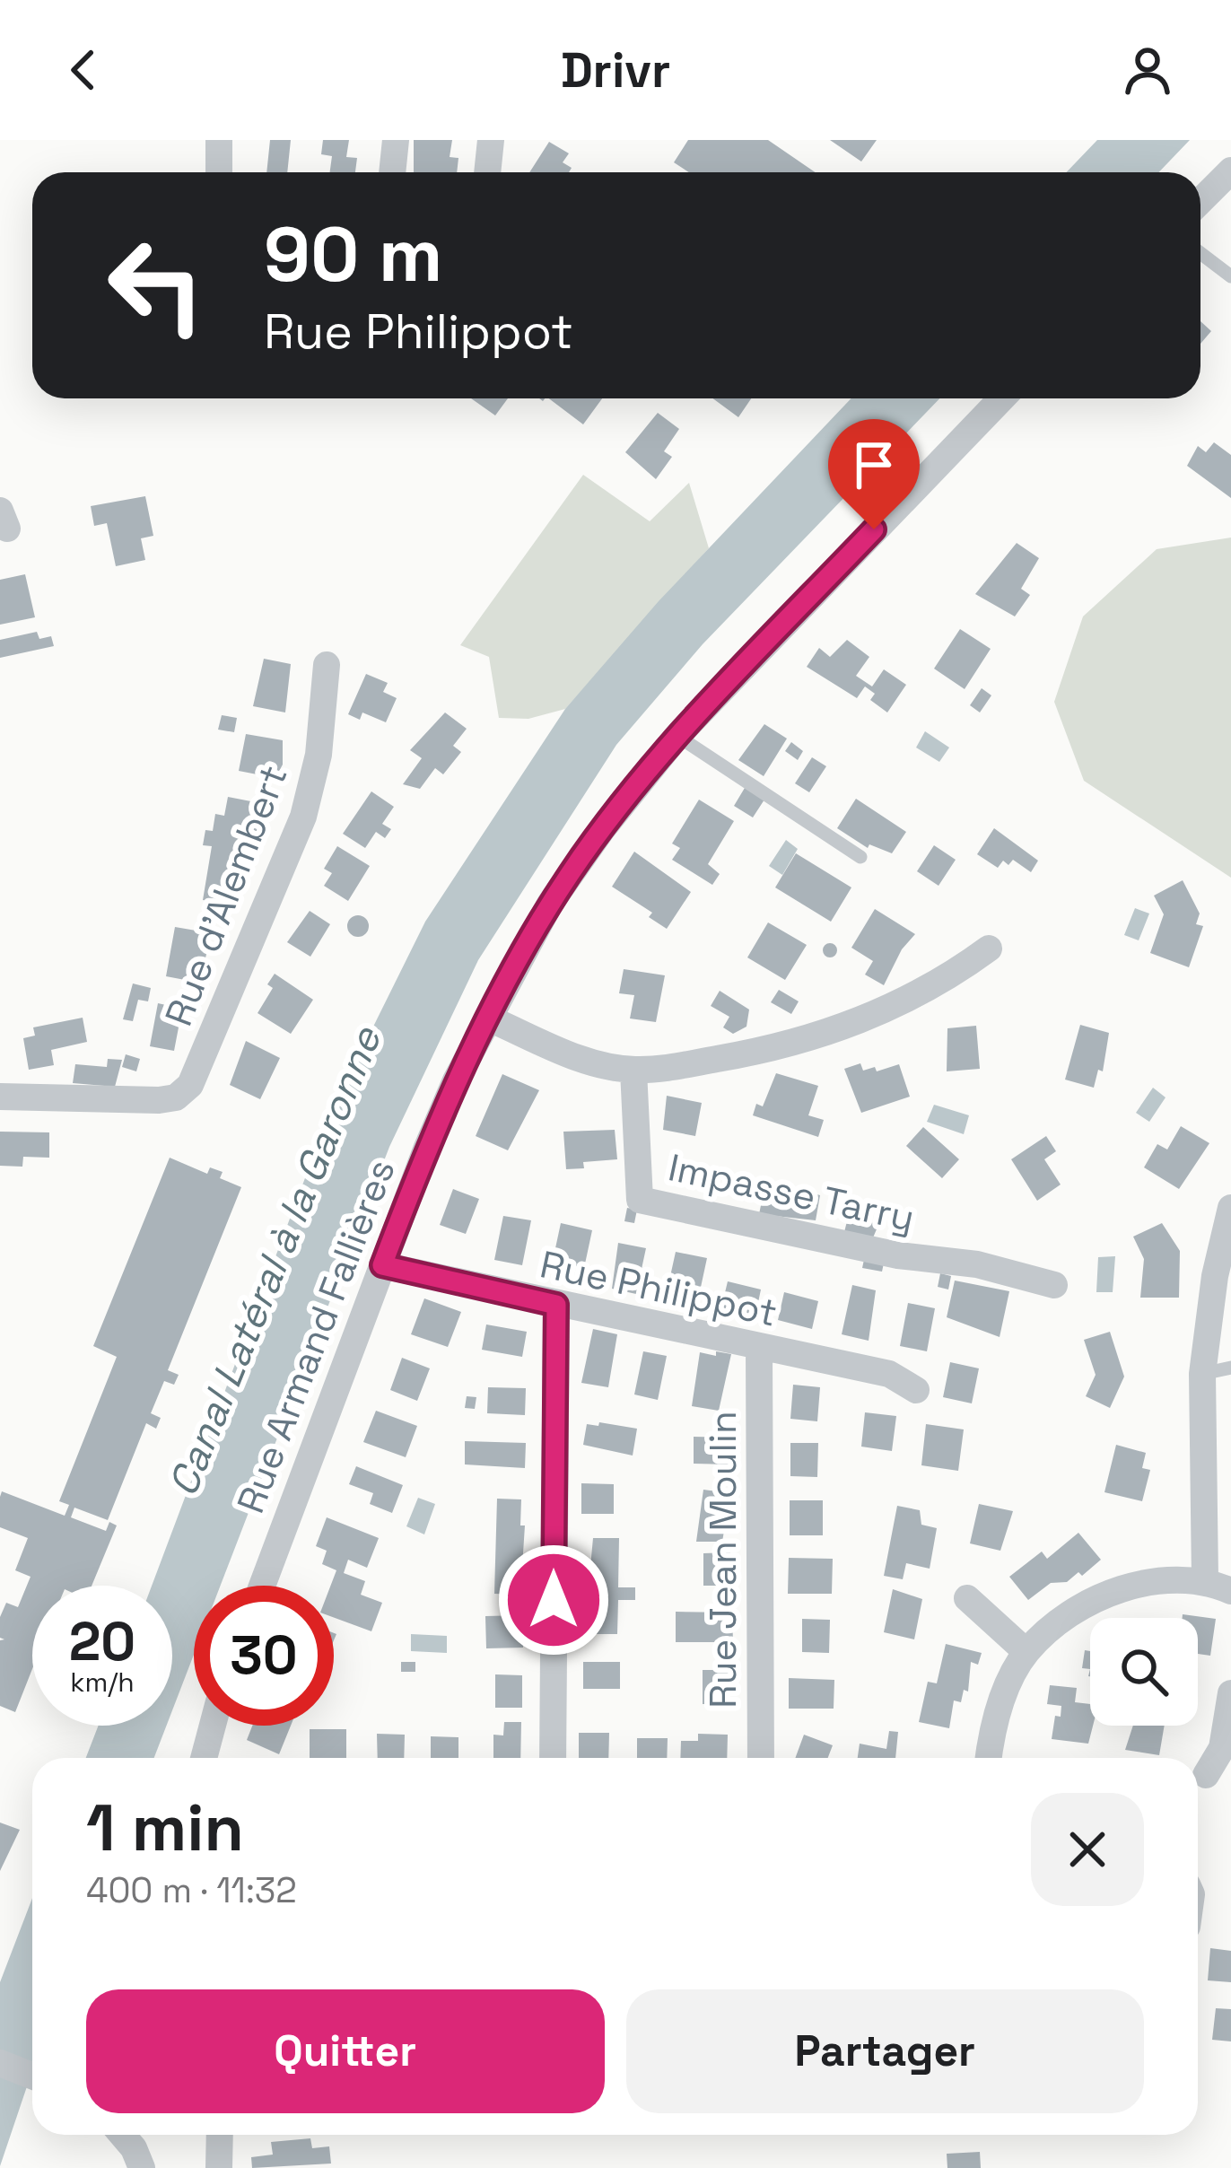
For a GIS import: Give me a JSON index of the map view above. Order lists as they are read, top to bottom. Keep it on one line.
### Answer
{"streets":{"street":["Rue d'Alembert","Impasse Tarry","Rue Philippot","Rue Armand Fallières","Rue Jean Moulin"]},"crossings":[["Rue Philippot","Rue Armand Fallières"],["Rue Philippot","Rue Jean Moulin"]],"water":["Canal Latéral à la Garonne"],"page":{"header":"Drivr","turn":["90 m","Rue Philippot"],"speed":"20 km/h","limit":"30","heading":["1 min","400 m · 11:32"],"buttons":["Quitter","Partager"]}}
